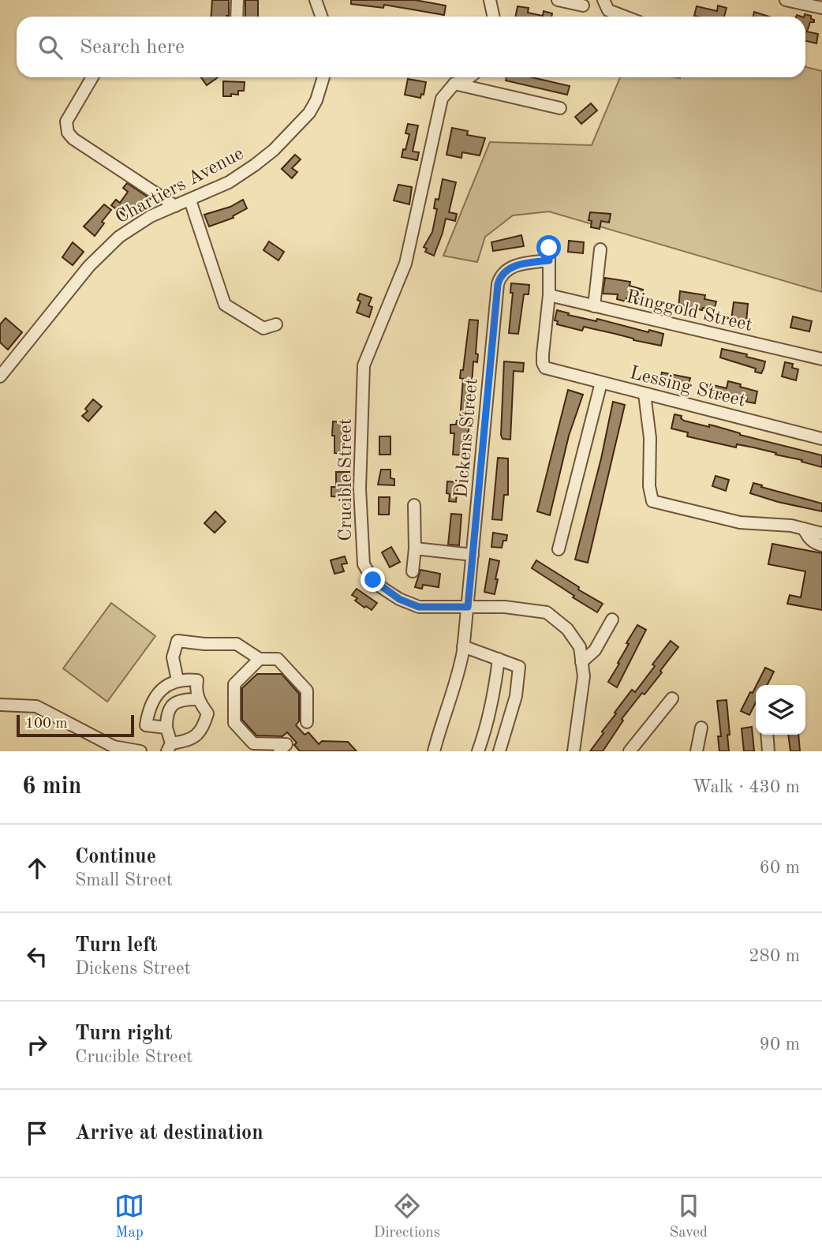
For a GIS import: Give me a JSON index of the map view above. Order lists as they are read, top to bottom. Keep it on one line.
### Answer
{"streets":{"street":["Chartiers Avenue","Ringgold Street","Lessing Street","Dickens Street","Crucible Street"]},"crossings":[["Ringgold Street","Lessing Street"],["Dickens Street","Crucible Street"]],"scale_bar":"100 m","page":{"search":"Search here","scale":"100 m","heading":["6 min","Walk · 430 m"],"list":[["Continue","Small Street","60 m"],["Turn left","Dickens Street","280 m"],["Turn right","Crucible Street","90 m"],"Arrive at destination"],"nav":["Map","Directions","Saved"]}}
